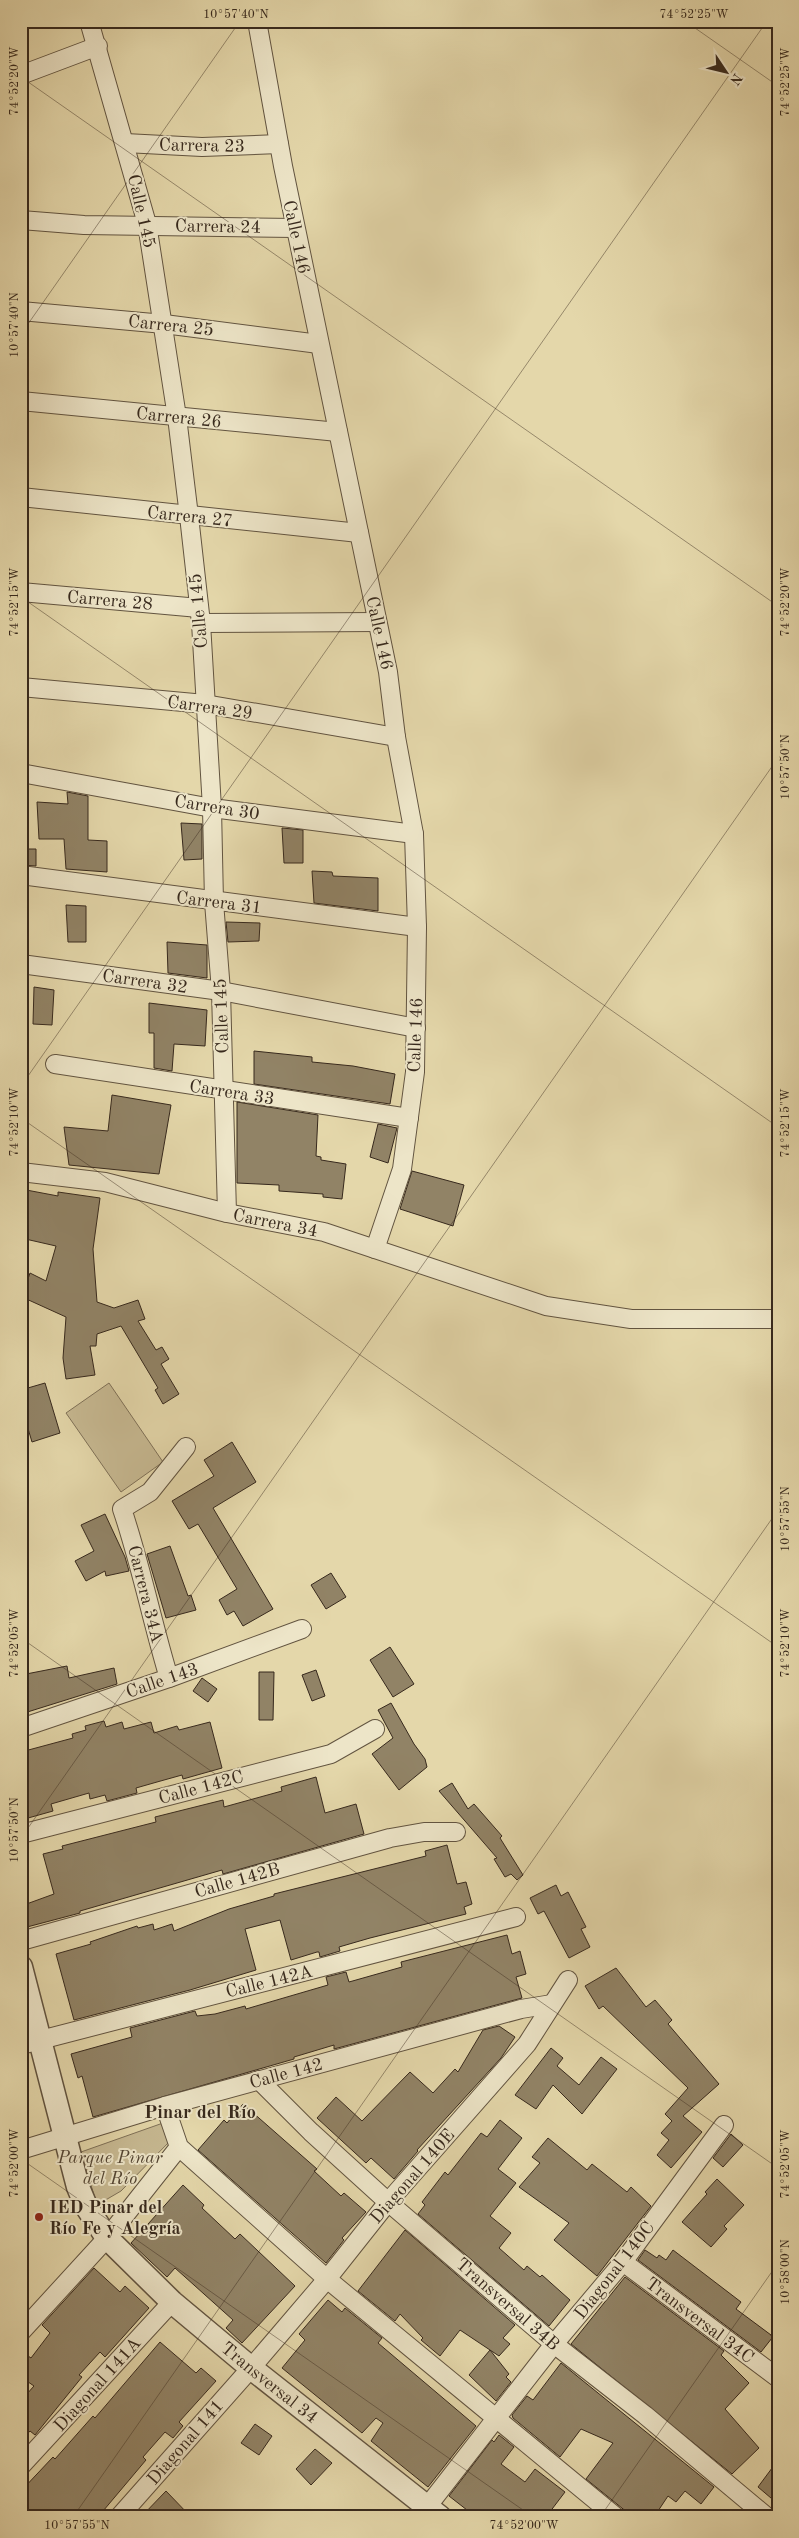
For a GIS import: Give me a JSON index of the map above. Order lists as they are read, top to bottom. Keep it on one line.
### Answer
{"streets":{"street":["Carrera 23","Calle 145","Carrera 24","Calle 146","Carrera 25","Carrera 26","Carrera 27","Carrera 28","Carrera 29","Carrera 30","Carrera 31","Carrera 32","Carrera 33","Carrera 34","Carrera 34A","Calle 143","Calle 142C","Calle 142B","Calle 142A","Calle 142","Diagonal 140E","Diagonal 140C","Transversal 34B","Transversal 34C","Transversal 34","Diagonal 141A","Diagonal 141"]},"crossings":[["Carrera 23","Calle 145"],["Carrera 23","Calle 146"],["Calle 145","Carrera 24"],["Calle 145","Carrera 25"],["Calle 145","Carrera 26"],["Calle 145","Carrera 27"],["Calle 145","Carrera 28"],["Calle 145","Carrera 29"],["Calle 145","Carrera 30"],["Calle 145","Carrera 31"],["Calle 145","Carrera 32"],["Calle 145","Carrera 33"],["Calle 145","Carrera 34"],["Carrera 24","Calle 146"],["Calle 146","Carrera 25"],["Calle 146","Carrera 26"],["Calle 146","Carrera 27"],["Calle 146","Carrera 28"],["Calle 146","Carrera 29"],["Calle 146","Carrera 30"],["Calle 146","Carrera 31"],["Calle 146","Carrera 32"],["Calle 146","Carrera 33"],["Calle 146","Carrera 34"],["Carrera 34A","Calle 143"],["Calle 142","Diagonal 140E"],["Calle 142","Transversal 34B"],["Diagonal 140E","Transversal 34B"],["Diagonal 140E","Transversal 34"],["Diagonal 140E","Diagonal 141"],["Diagonal 140C","Transversal 34B"],["Diagonal 140C","Transversal 34C"],["Diagonal 140C","Transversal 34"],["Transversal 34","Diagonal 141A"],["Transversal 34","Diagonal 141"]],"districts":["Pinar del Río"],"parks":["Parque Pinar del Río"],"places":["IED Pinar del Río Fe y Alegría"],"north":"bottom right","coordinates":["10°57'40\"N","74°52'25\"W","74°52'20\"W","74°52'15\"W","10°57'50\"N","74°52'10\"W","10°57'55\"N","74°52'05\"W","74°52'00\"W","10°58'00\"N"]}
